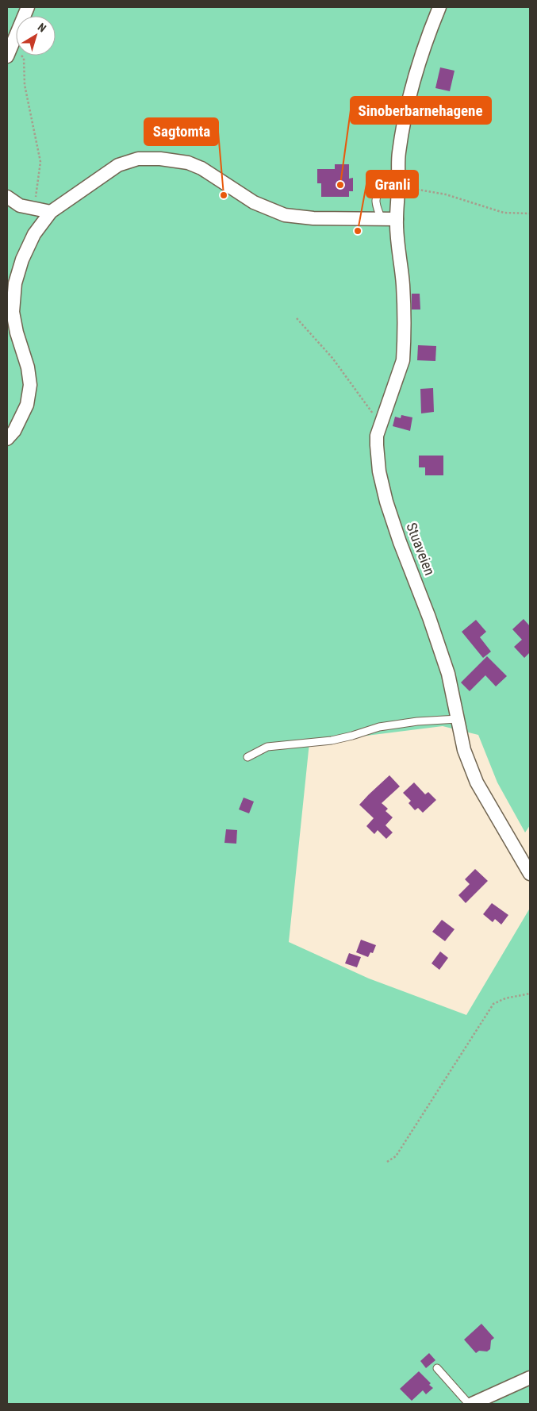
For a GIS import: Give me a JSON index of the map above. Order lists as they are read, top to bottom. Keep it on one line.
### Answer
{"streets":{"street":["Stuaveien"]},"places":["Sinoberbarnehagene","Sagtomta","Granli"],"north":"top right"}
